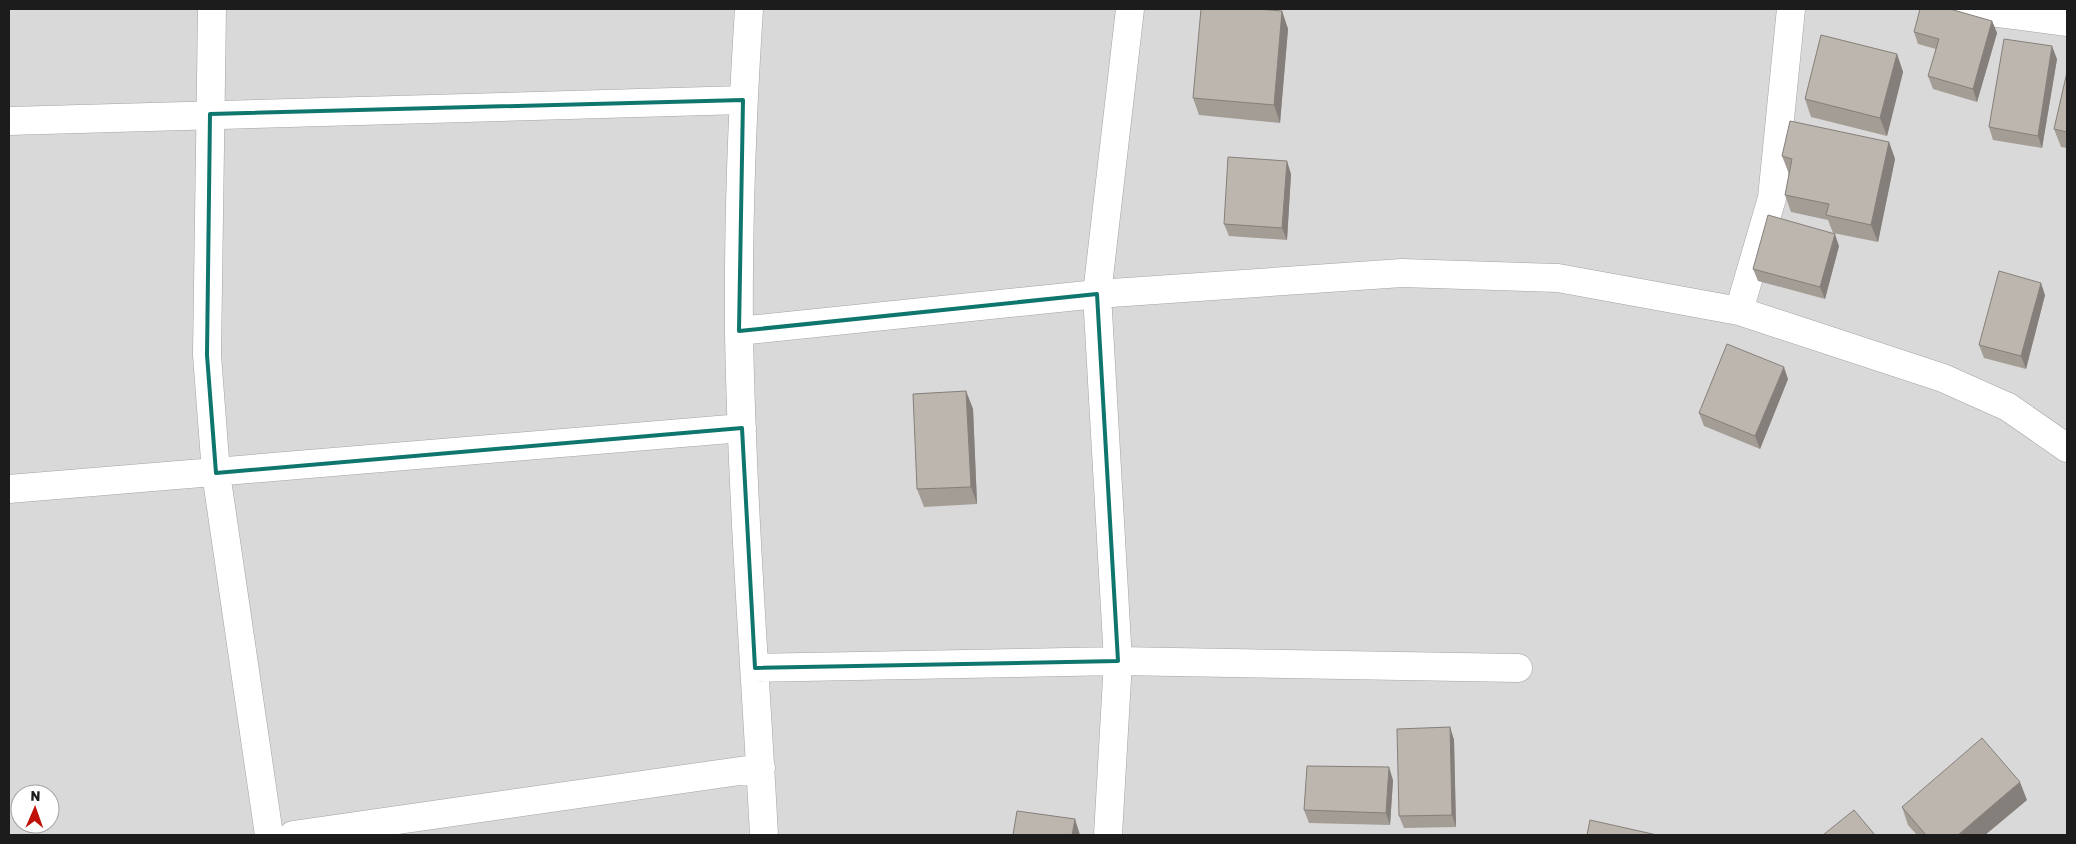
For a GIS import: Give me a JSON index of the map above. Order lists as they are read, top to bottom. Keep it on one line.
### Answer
{"north":"top"}
